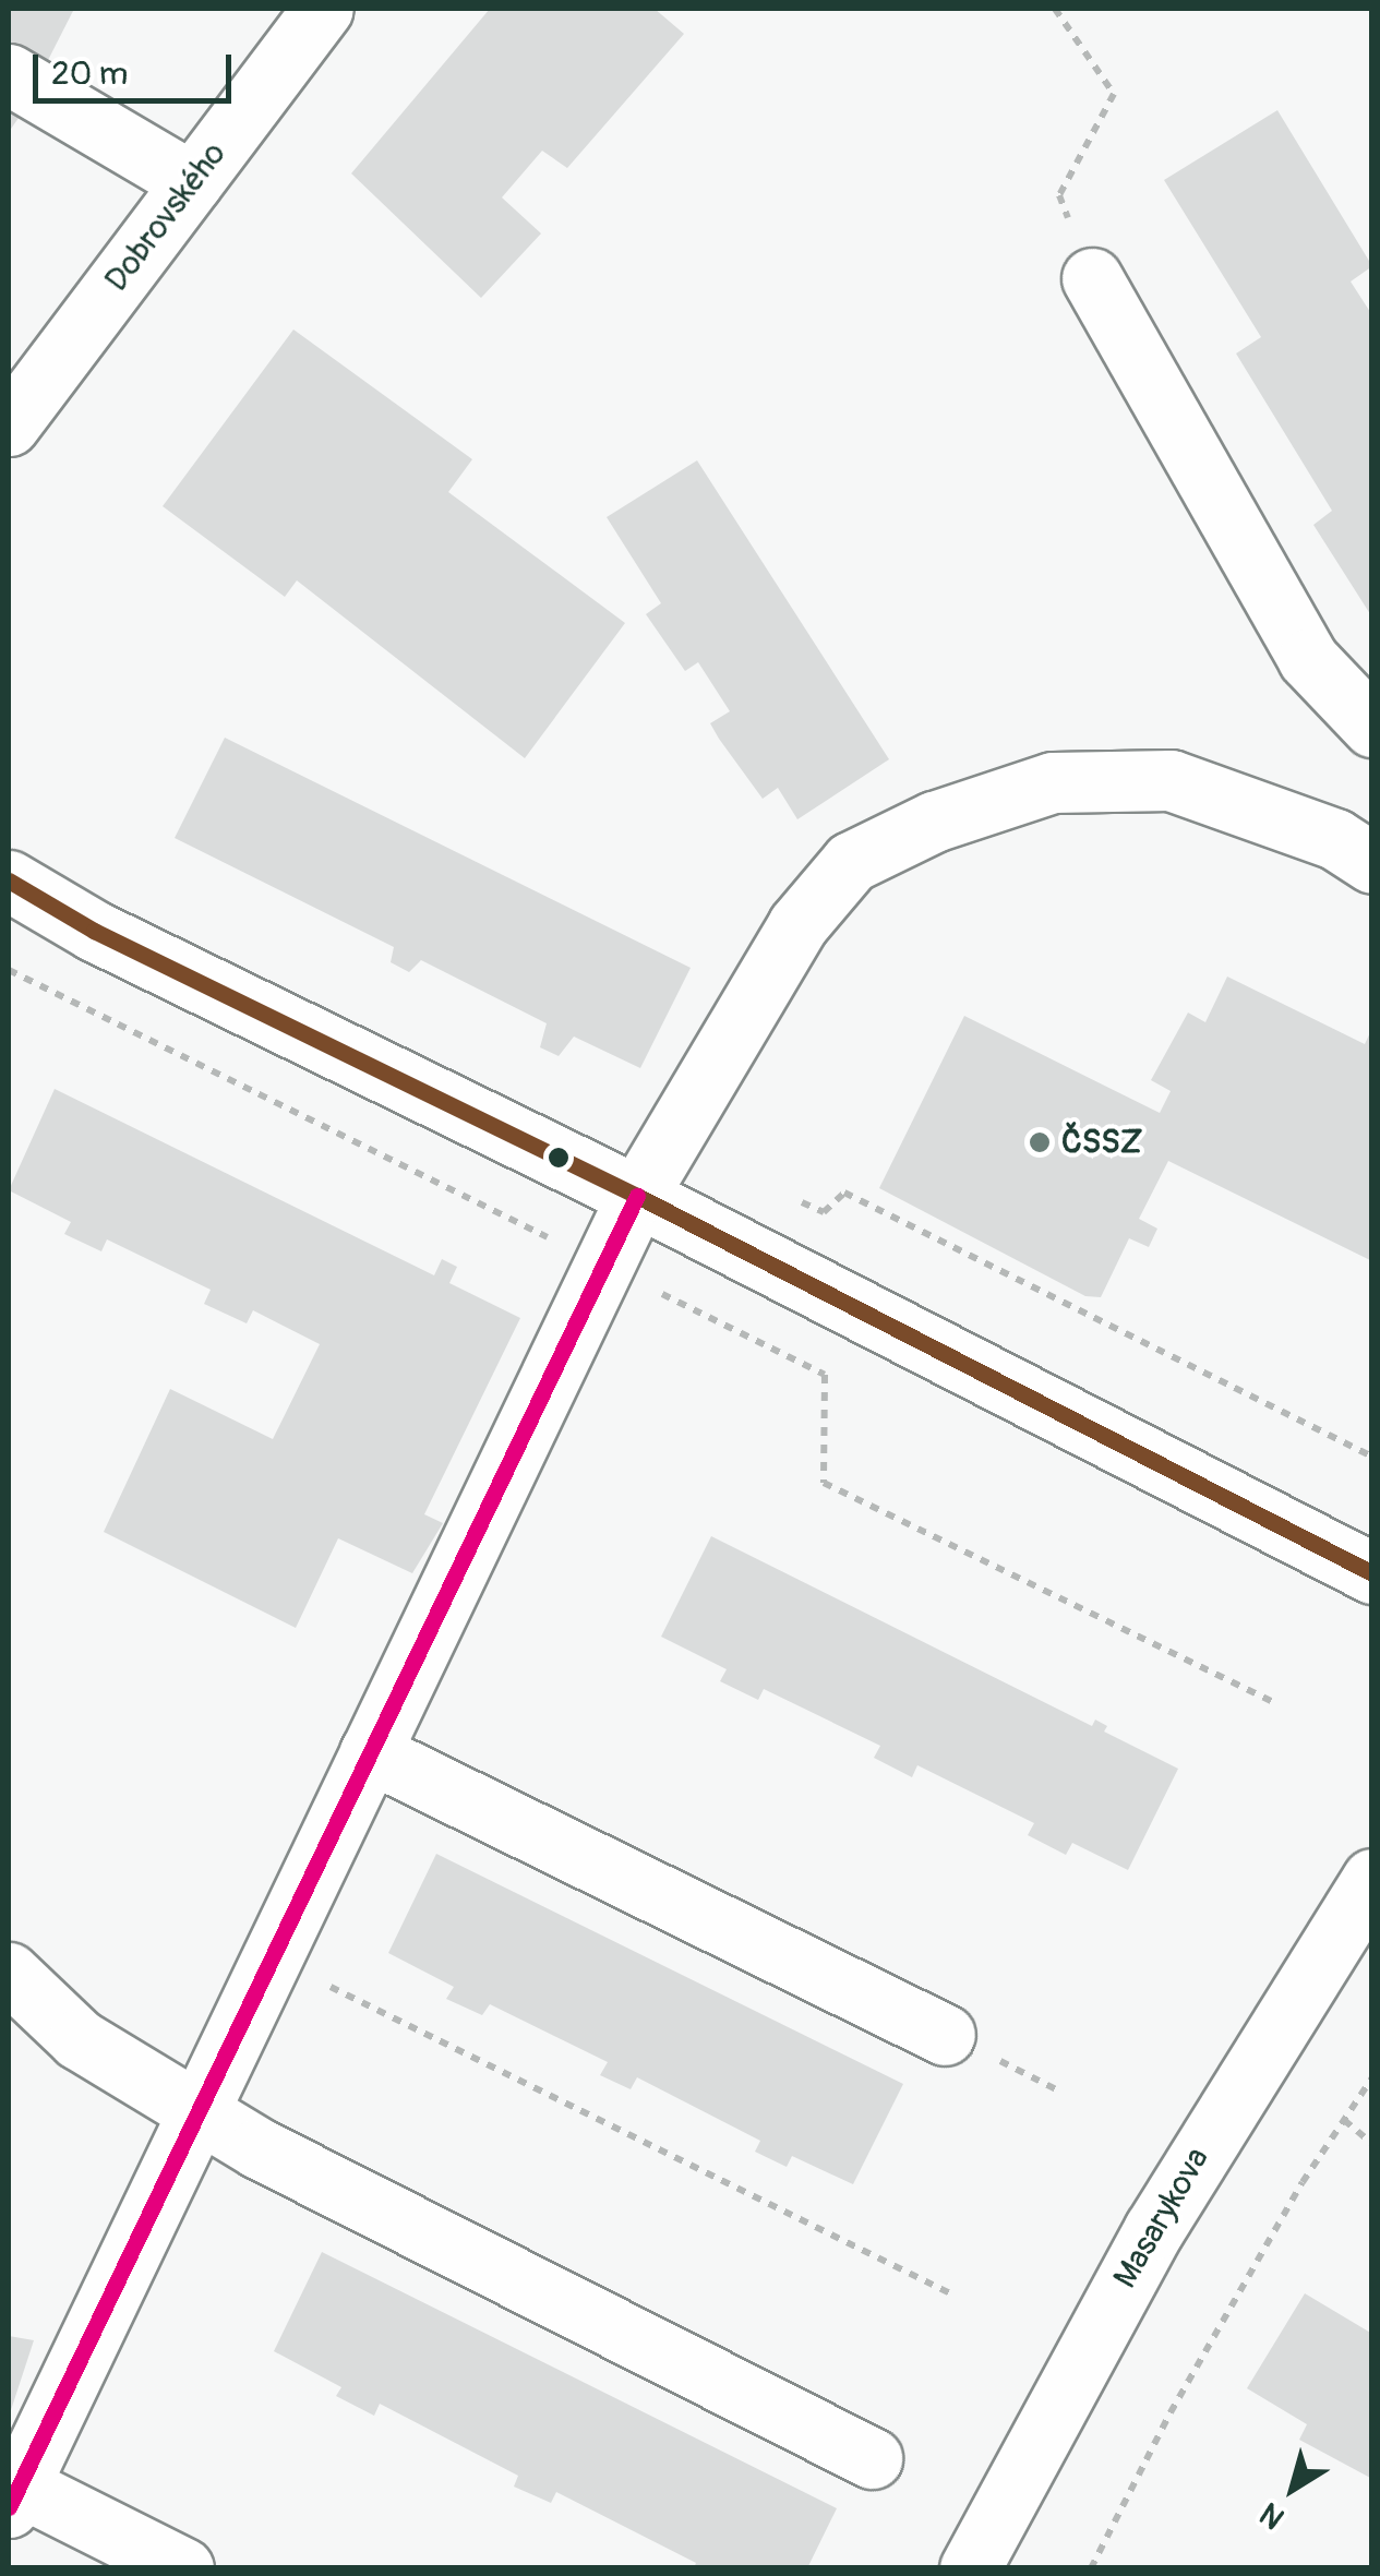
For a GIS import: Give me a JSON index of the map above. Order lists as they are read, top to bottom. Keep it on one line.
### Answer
{"streets":{"street":["Dobrovského","Masarykova"]},"places":["ČSSZ"],"scale_bar":"20 m","north":"bottom left"}
